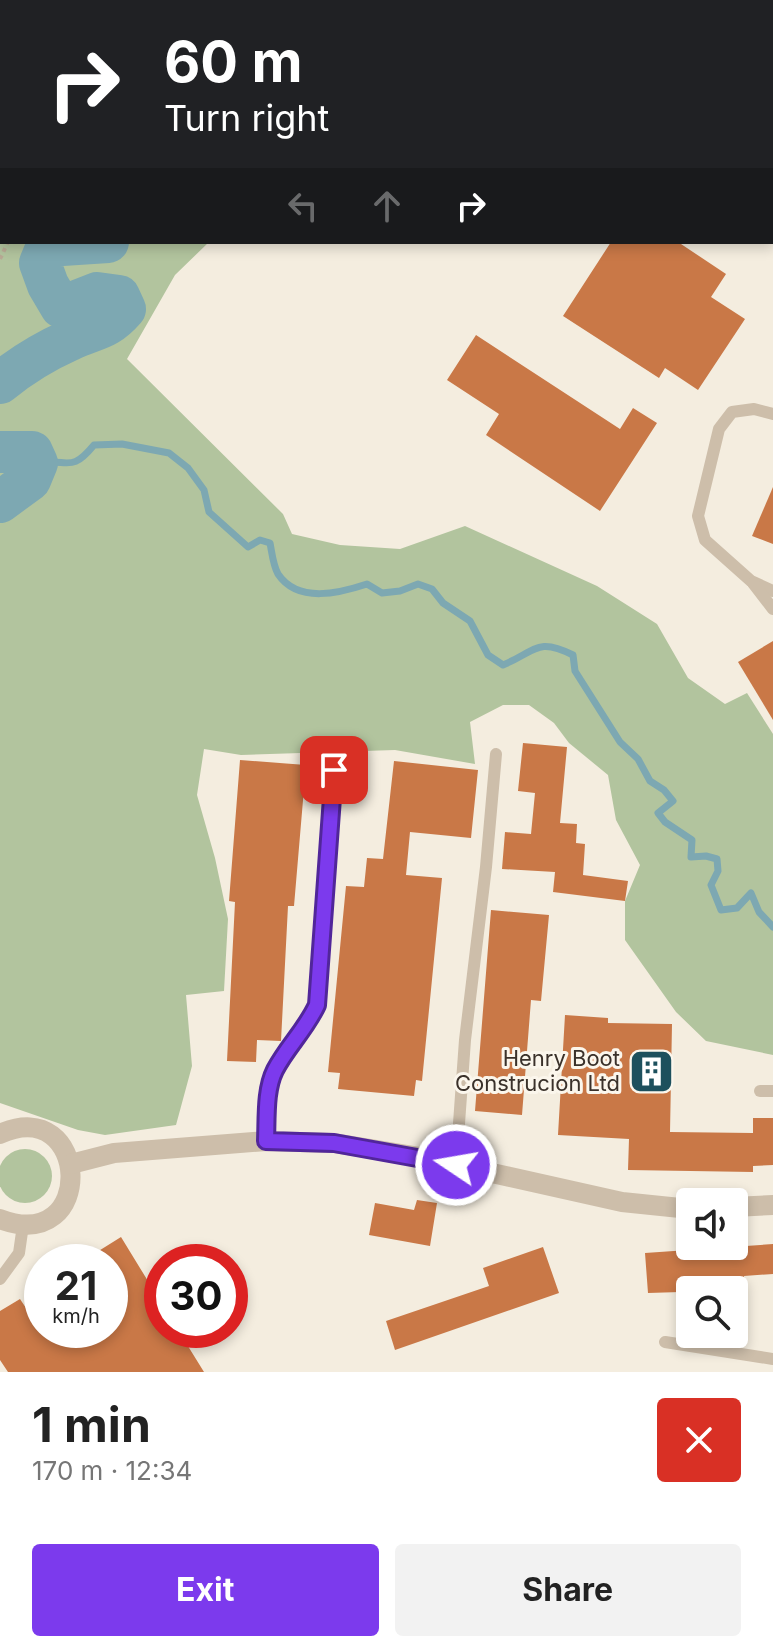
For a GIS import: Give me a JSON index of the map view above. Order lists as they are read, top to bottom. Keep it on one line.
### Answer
{"places":{"building":["Henry Boot Construcion Ltd"]},"page":{"turn":["60 m","Turn right"],"speed":"21 km/h","limit":"30","heading":["1 min","170 m · 12:34"],"buttons":["Exit","Share"]}}
